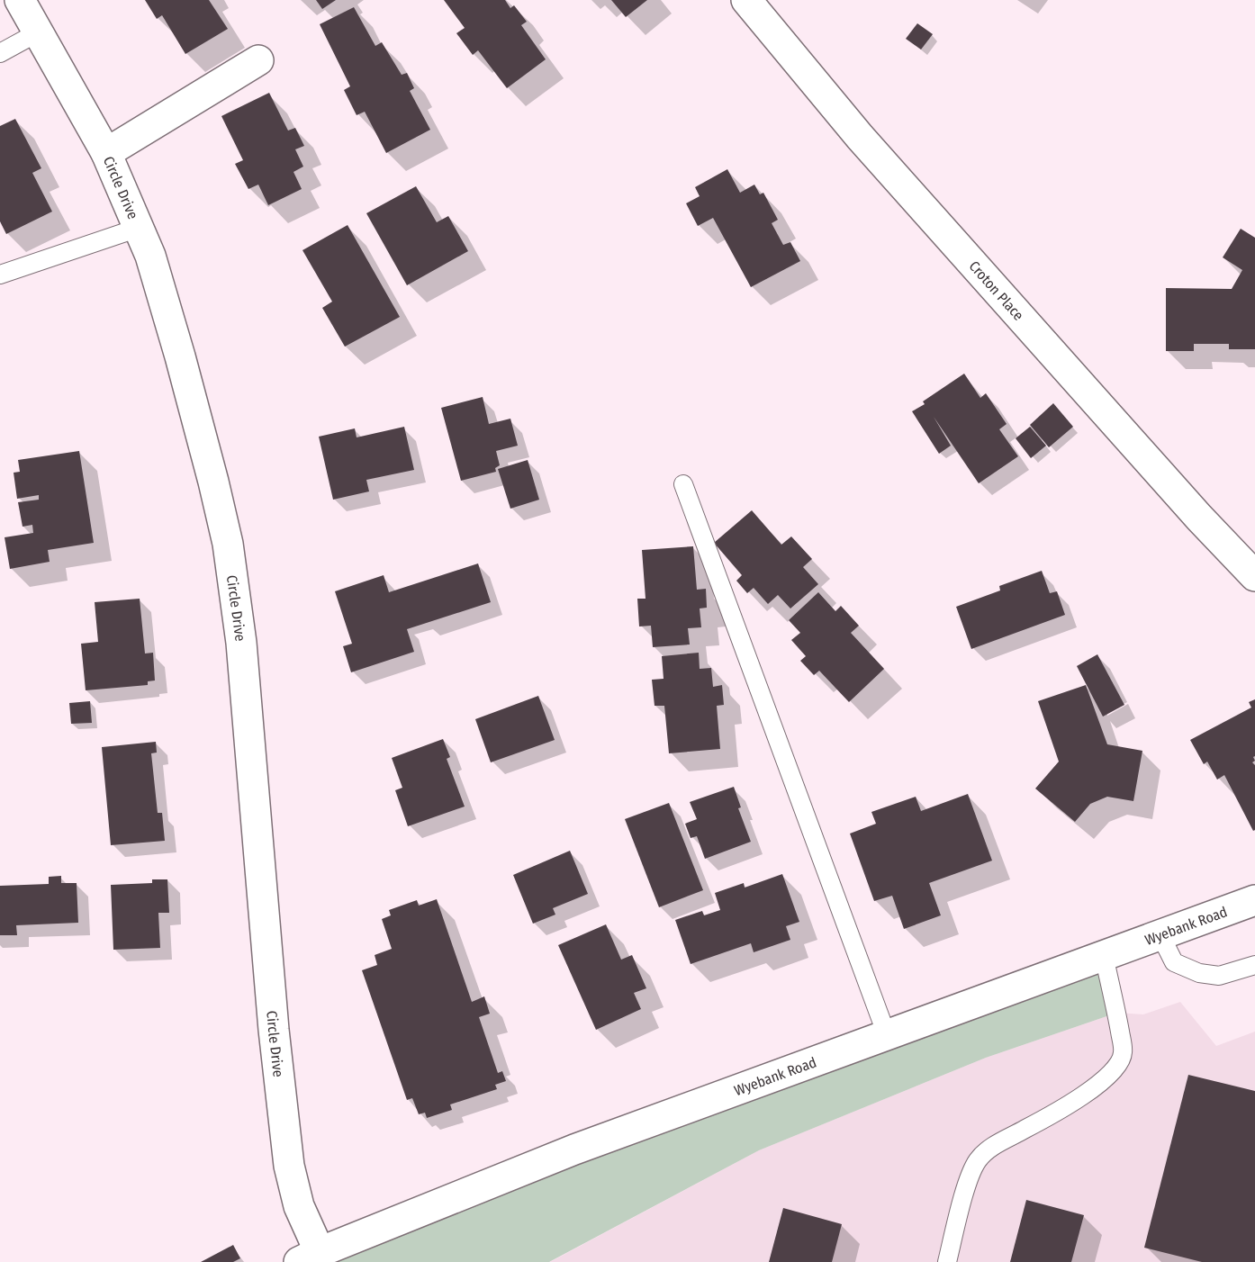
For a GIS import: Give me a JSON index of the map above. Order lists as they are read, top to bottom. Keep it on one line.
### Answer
{"streets":{"street":["Circle Drive","Croton Place","Wyebank Road"]},"crossings":[["Circle Drive","Wyebank Road"]]}
